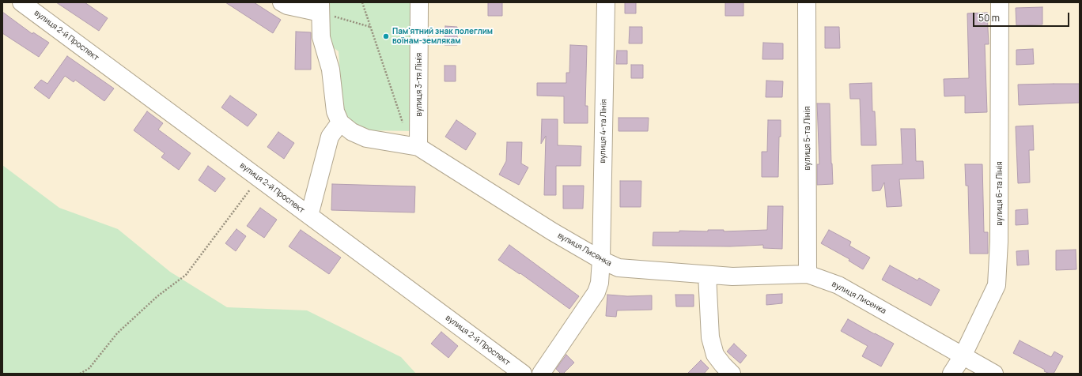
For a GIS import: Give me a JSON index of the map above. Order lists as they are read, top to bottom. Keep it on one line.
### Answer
{"streets":{"street":["вулиця 2-й Проспект","вулиця 3-тя Лінія","вулиця 4-та Лінія","вулиця 5-та Лінія","вулиця 6-та Лінія","вулиця Лисенка"]},"crossings":[["вулиця 3-тя Лінія","вулиця Лисенка"],["вулиця 4-та Лінія","вулиця Лисенка"],["вулиця 5-та Лінія","вулиця Лисенка"],["вулиця 6-та Лінія","вулиця Лисенка"]],"places":["Пам'ятний знак полеглим воїнам-землякам"],"scale_bar":"50 m"}
